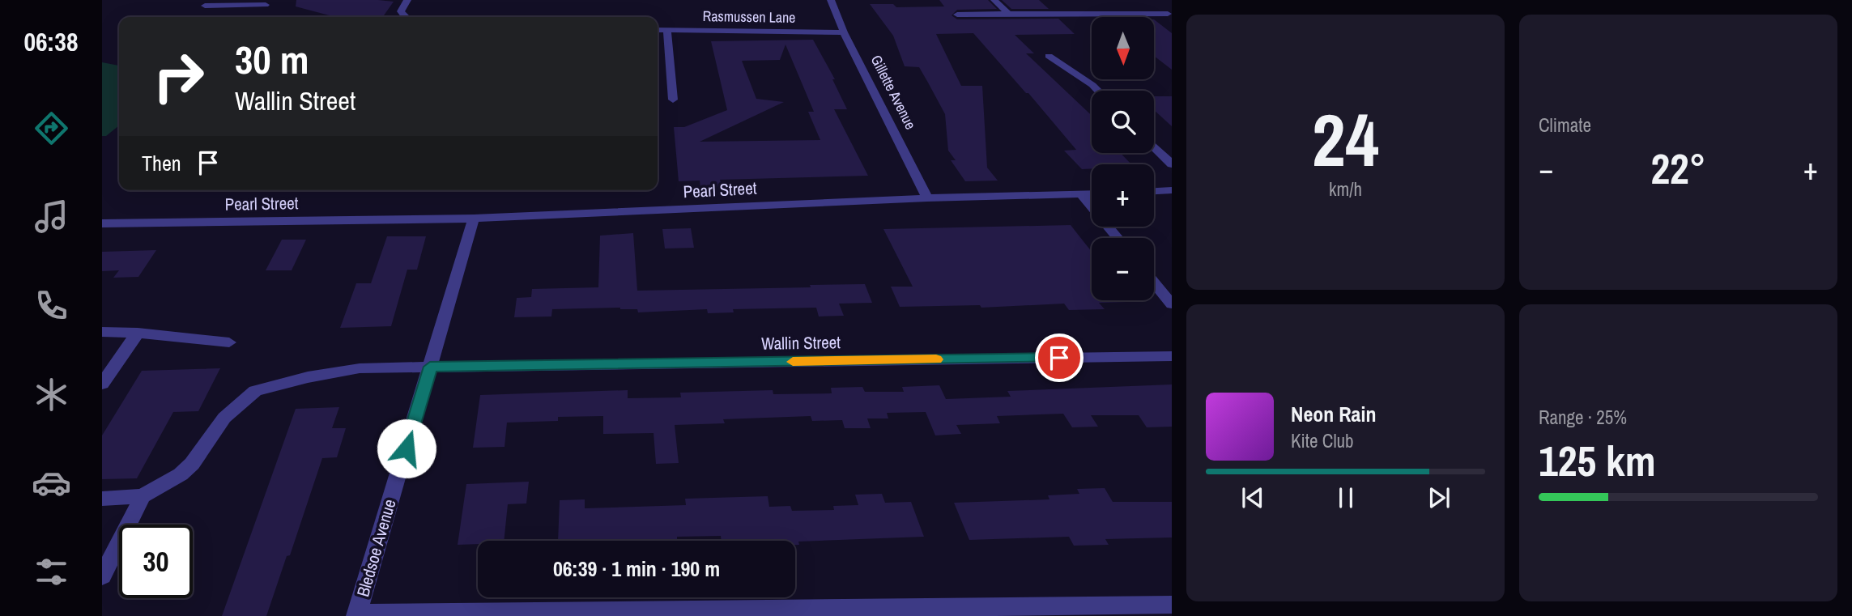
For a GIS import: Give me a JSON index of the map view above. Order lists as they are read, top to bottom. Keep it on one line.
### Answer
{"streets":{"street":["Rasmussen Lane","Gillette Avenue","Pearl Street","Wallin Street","Bledsoe Avenue"]},"crossings":[["Rasmussen Lane","Gillette Avenue"],["Gillette Avenue","Pearl Street"],["Pearl Street","Bledsoe Avenue"],["Wallin Street","Bledsoe Avenue"]],"north":"bottom","page":{"tabs":"06:38","tile":[["24","km/h"],"Climate",["Range · 25%","125 km"]],"map_buttons":["+","−"],"turn":["30 m","Wallin Street"],"then":"Then","heat":["−","22°","+"],"song":["Neon Rain","Kite Club"],"limit":"30","trip":"06:39 · 1 min · 190 m"}}
